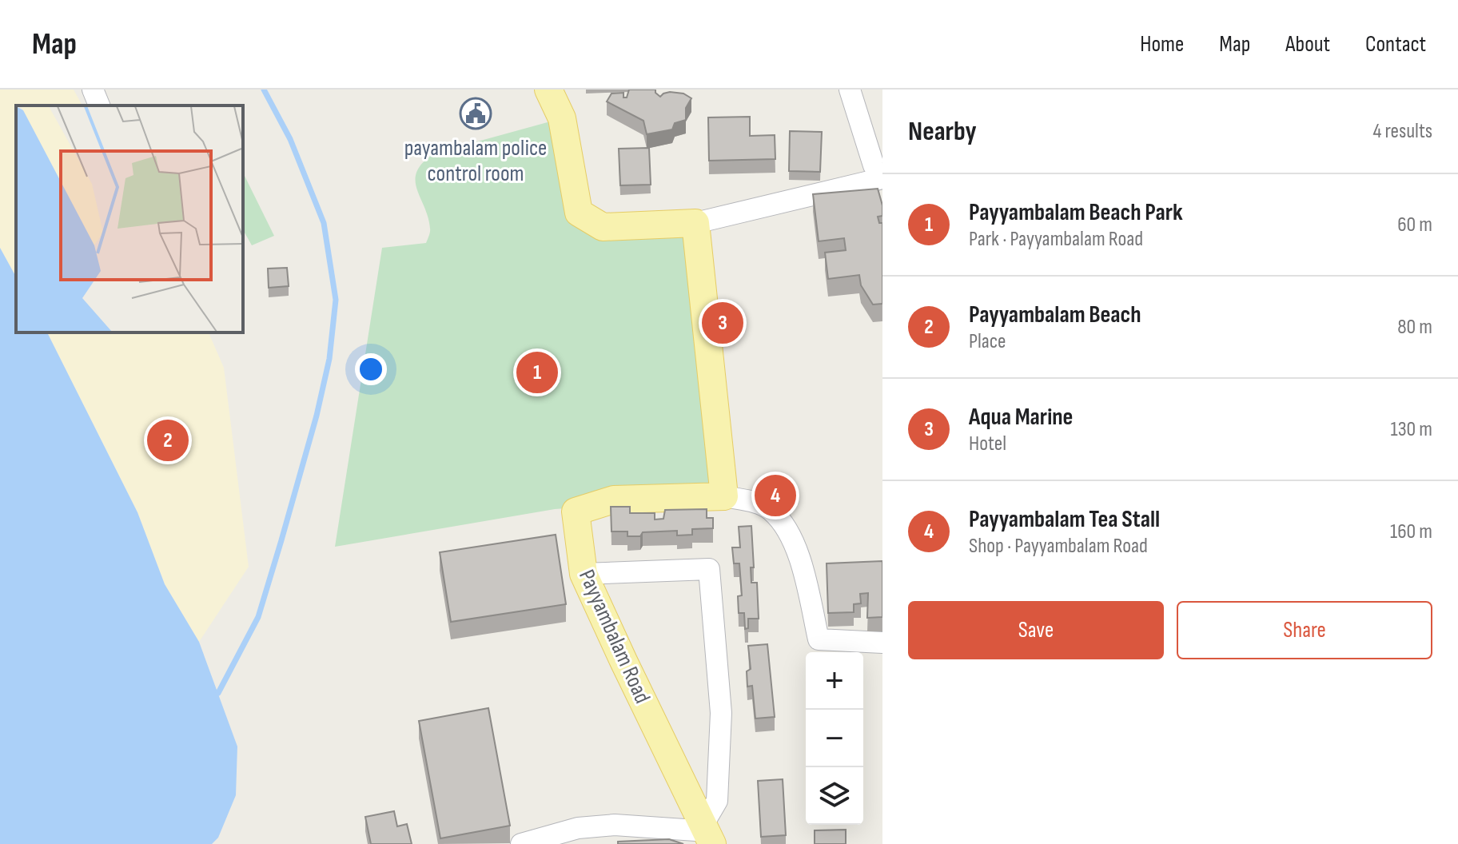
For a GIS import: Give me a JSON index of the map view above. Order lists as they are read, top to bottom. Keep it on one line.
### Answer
{"streets":{"main road":["Payyambalam Road"]},"places":{"public building":["payambalam police control room"]},"page":{"header":"Map","nav":["Home","Map","About","Contact"],"heading":["Nearby","4 results"],"list":[{"mark":"1","name":"Payyambalam Beach Park","note":"Park · Payyambalam Road","value":"60 m"},{"mark":"2","name":"Payyambalam Beach","note":"Place","value":"80 m"},{"mark":"3","name":"Aqua Marine","note":"Hotel","value":"130 m"},{"mark":"4","name":"Payyambalam Tea Stall","note":"Shop · Payyambalam Road","value":"160 m"}],"pins":["3","1","2","4"],"buttons":["Save","Share"],"map_buttons":["+","−"]}}
